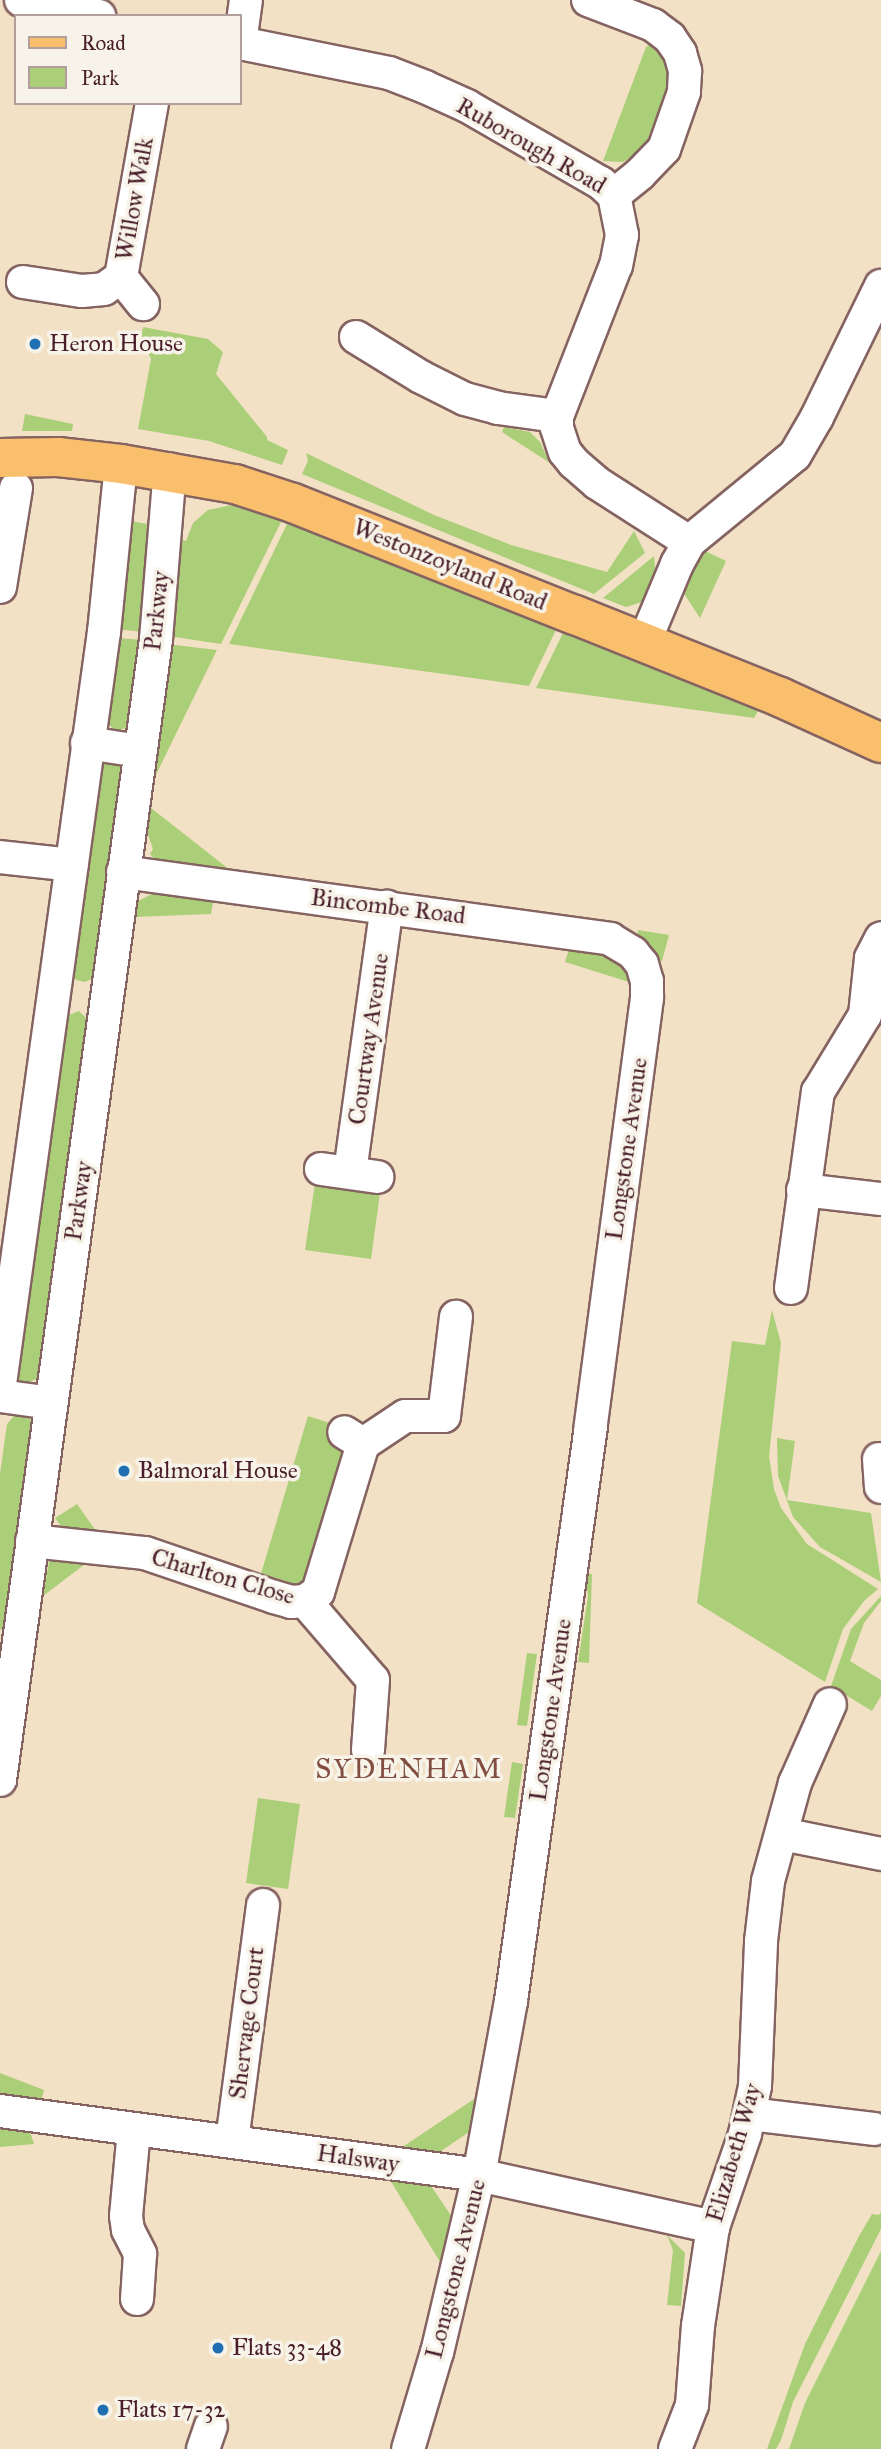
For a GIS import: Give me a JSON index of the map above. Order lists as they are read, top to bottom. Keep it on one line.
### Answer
{"streets":{"main road":["Westonzoyland Road"],"street":["Ruborough Road","Willow Walk","Parkway","Bincombe Road","Courtway Avenue","Longstone Avenue","Charlton Close","Shervage Court","Elizabeth Way","Halsway"]},"crossings":[["Westonzoyland Road","Parkway"],["Parkway","Bincombe Road"],["Parkway","Charlton Close"],["Bincombe Road","Courtway Avenue"],["Bincombe Road","Longstone Avenue"],["Longstone Avenue","Halsway"],["Shervage Court","Halsway"],["Elizabeth Way","Halsway"]],"districts":["SYDENHAM"],"places":["Heron House","Balmoral House","Flats 33-48","Flats 17-32"],"legend":["Road","Park"]}
